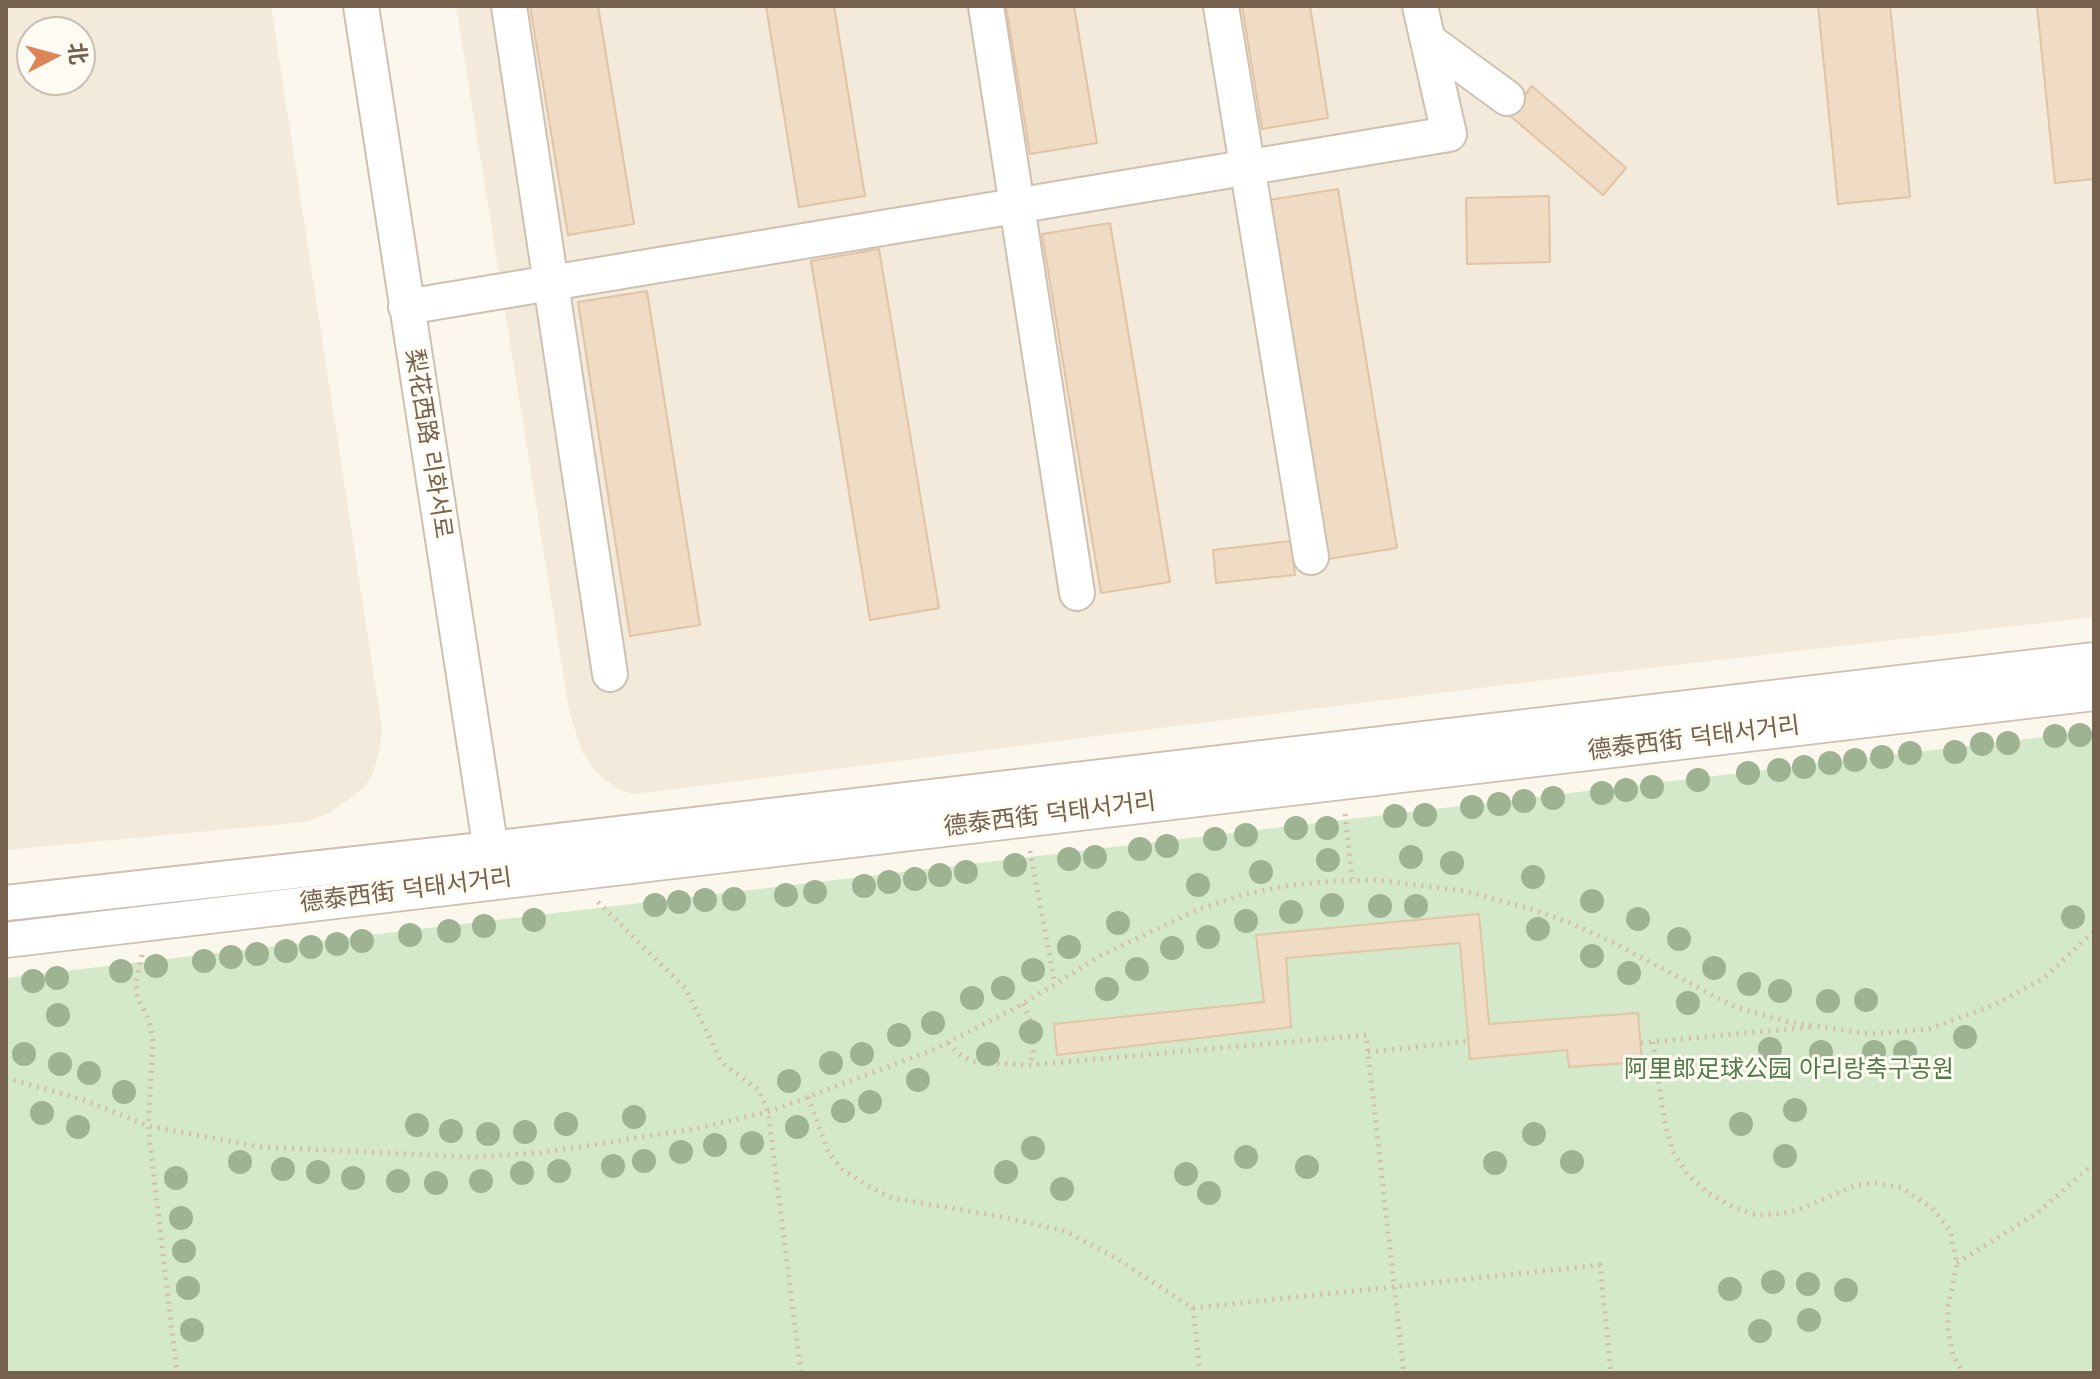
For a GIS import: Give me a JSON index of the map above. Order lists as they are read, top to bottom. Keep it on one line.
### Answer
{"streets":{"street":["梨花西路 리화서로","德泰西街 덕태서거리"]},"crossings":[["梨花西路 리화서로","德泰西街 덕태서거리"]],"parks":["阿里郎足球公园 아리랑축구공원"],"north":"right"}
